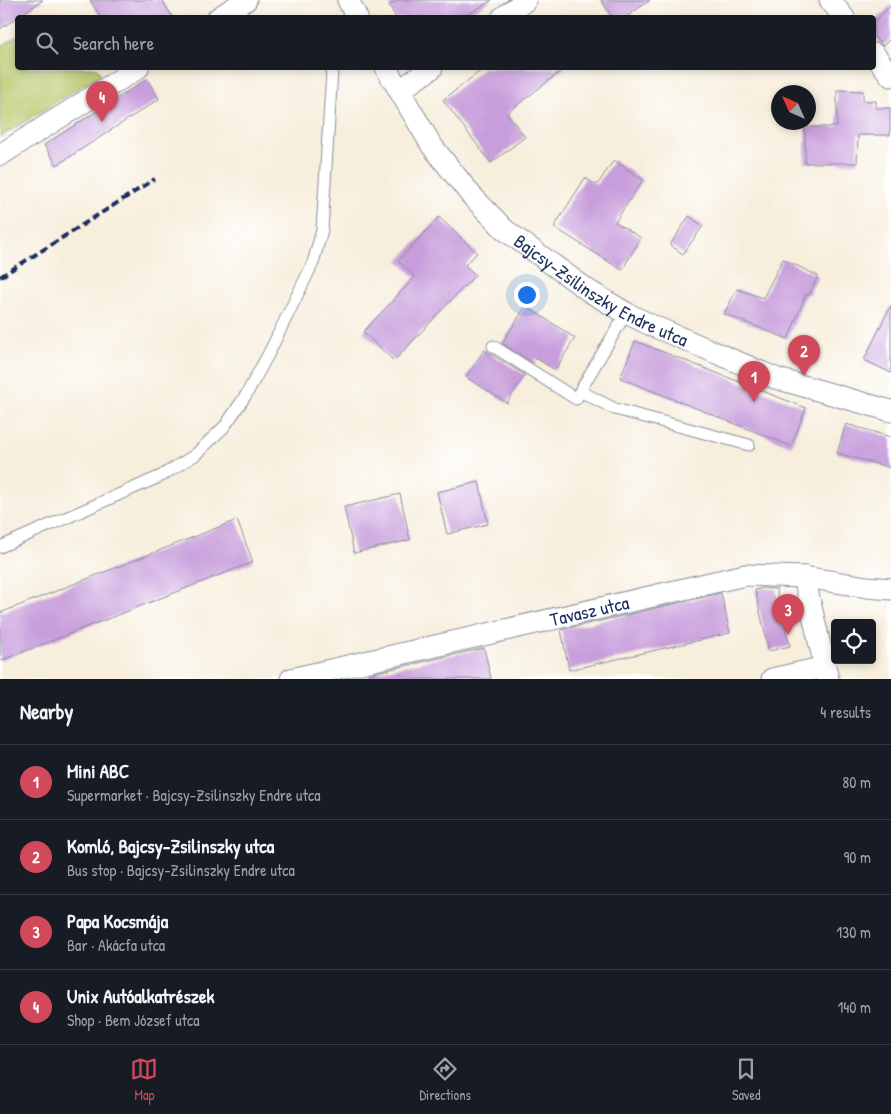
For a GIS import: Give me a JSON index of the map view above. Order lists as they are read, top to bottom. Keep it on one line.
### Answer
{"streets":{"street":["Bajcsy-Zsilinszky Endre utca","Tavasz utca"]},"north":"top left","page":{"search":"Search here","pins":["4","2","1","3"],"heading":["Nearby","4 results"],"list":[{"mark":"1","name":"Mini ABC","note":"Supermarket · Bajcsy-Zsilinszky Endre utca","value":"80 m"},{"mark":"2","name":"Komló, Bajcsy-Zsilinszky utca","note":"Bus stop · Bajcsy-Zsilinszky Endre utca","value":"90 m"},{"mark":"3","name":"Papa Kocsmája","note":"Bar · Akácfa utca","value":"130 m"},{"mark":"4","name":"Unix Autóalkatrészek","note":"Shop · Bem József utca","value":"140 m"}],"nav":["Map","Directions","Saved"]}}
